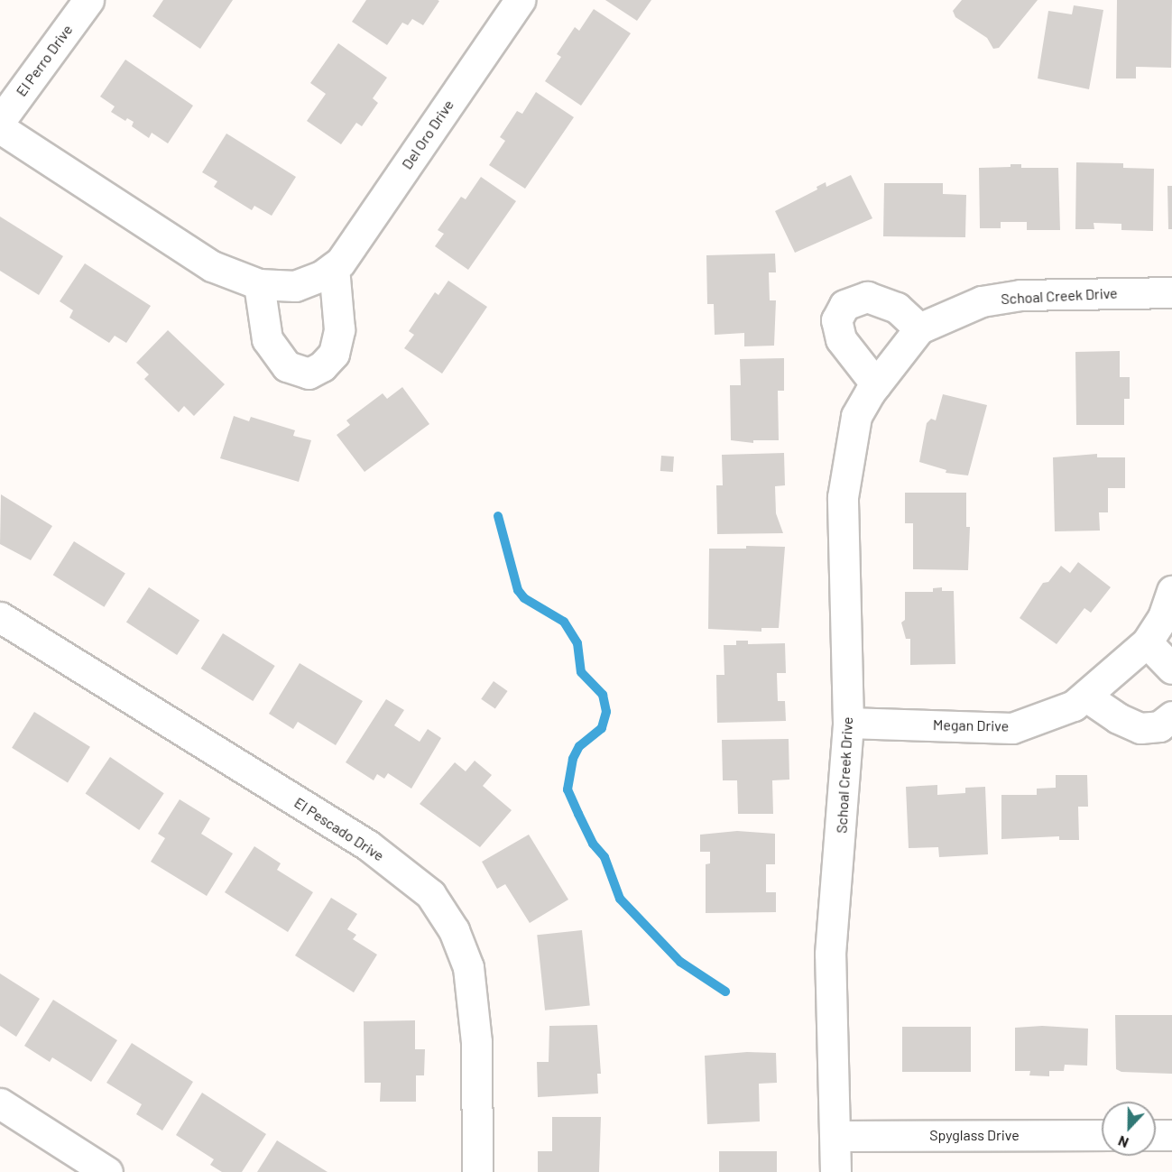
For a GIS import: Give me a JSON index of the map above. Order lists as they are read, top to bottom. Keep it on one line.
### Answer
{"streets":{"street":["El Perro Drive","Del Oro Drive","Schoal Creek Drive","Megan Drive","El Pescado Drive","Spyglass Drive"]},"crossings":[["Schoal Creek Drive","Megan Drive"],["Schoal Creek Drive","Spyglass Drive"]],"north":"bottom"}
